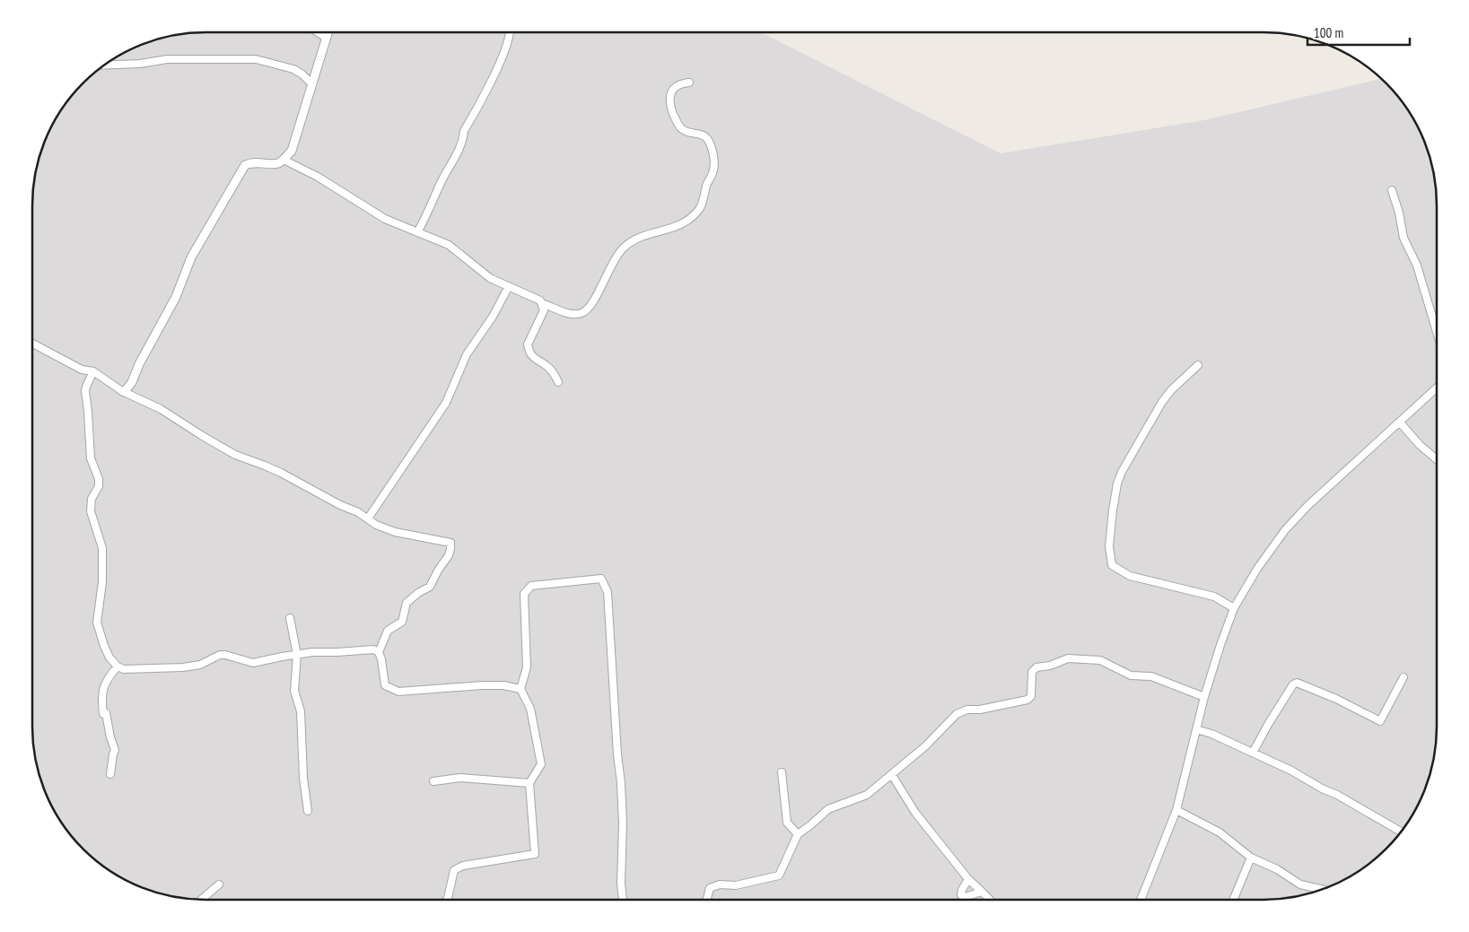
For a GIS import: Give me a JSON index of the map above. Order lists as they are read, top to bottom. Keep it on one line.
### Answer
{"scale_bar":"100 m"}
